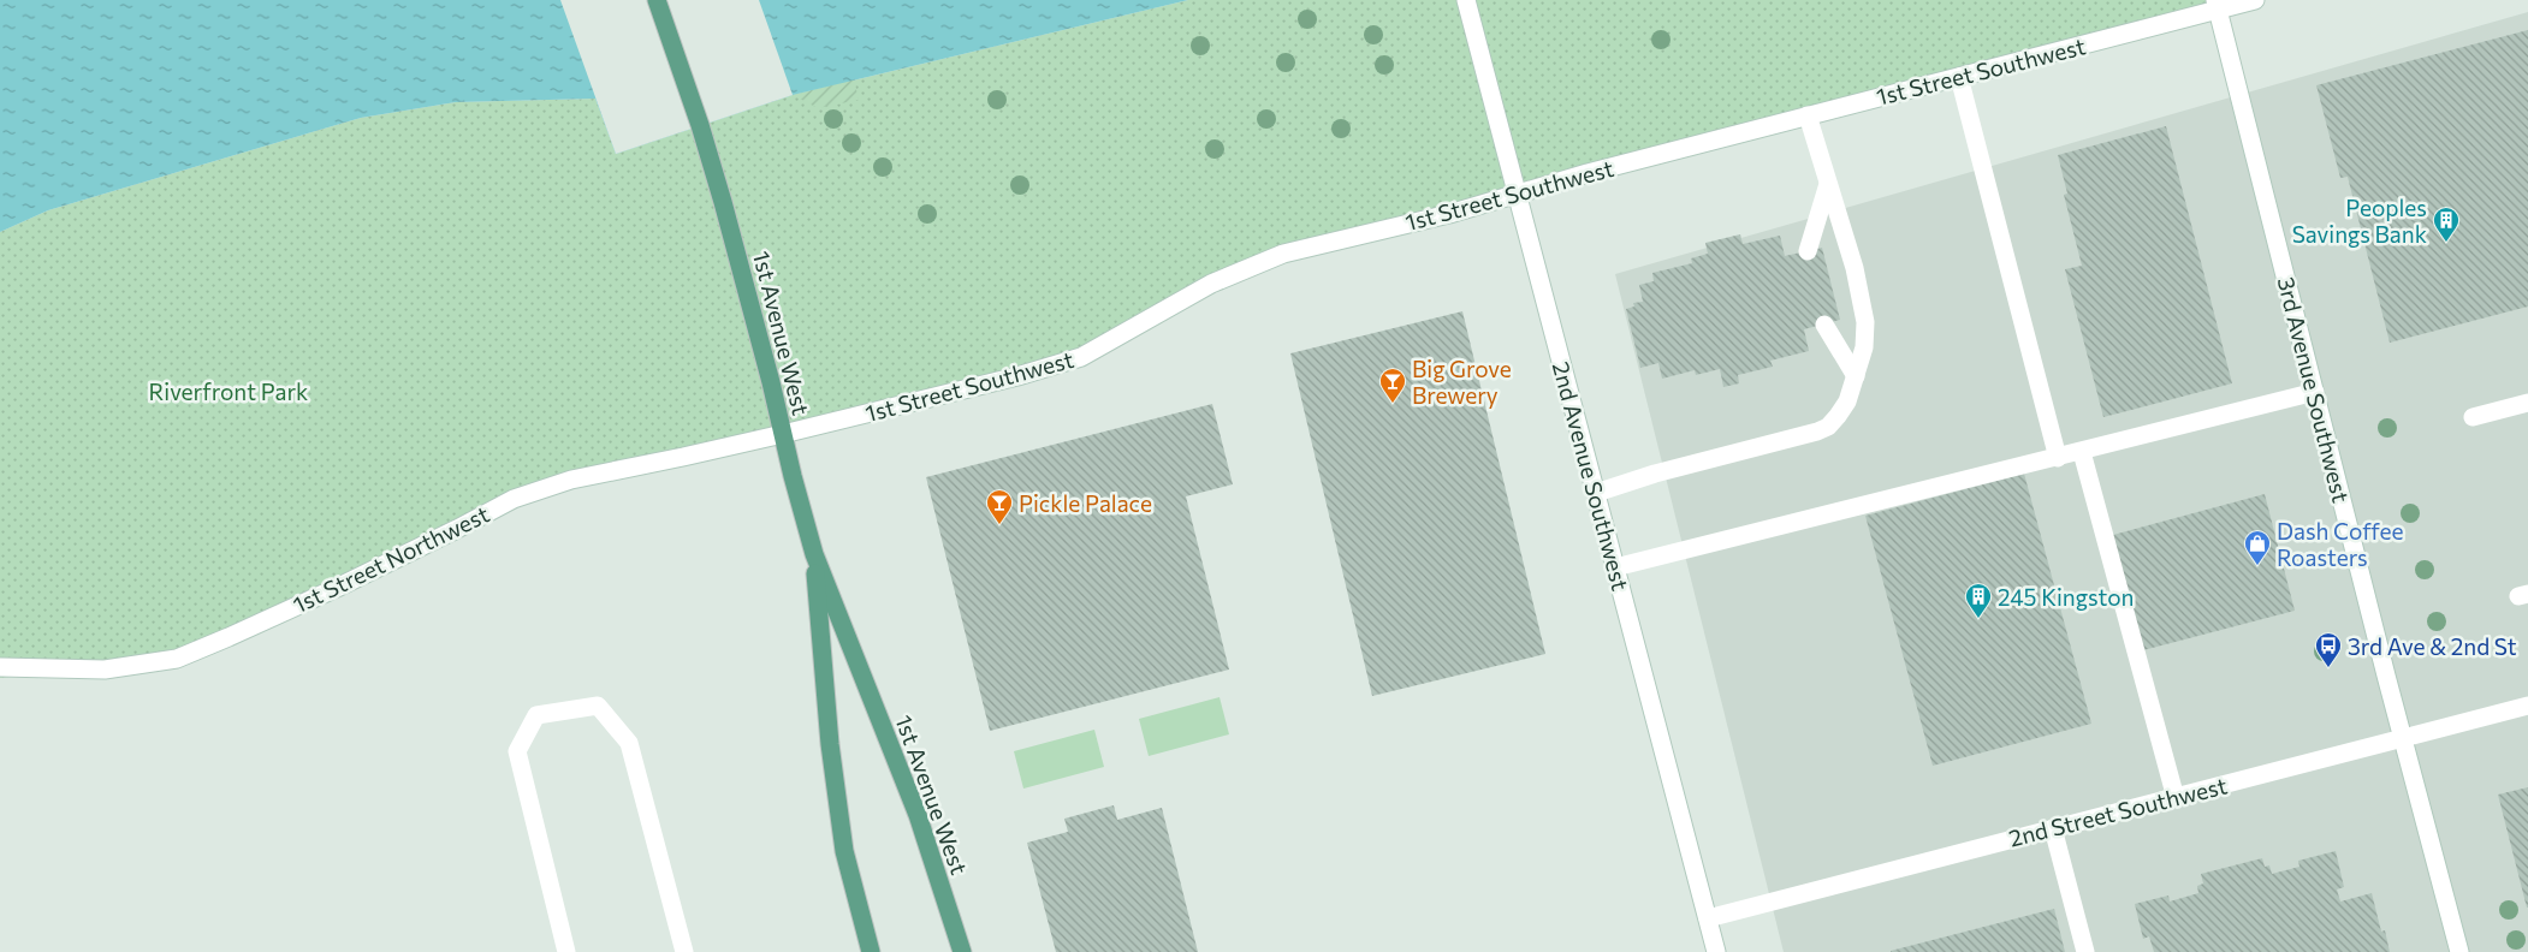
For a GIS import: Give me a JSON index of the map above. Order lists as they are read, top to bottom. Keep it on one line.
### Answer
{"streets":{"main road":["1st Street Southwest","1st Avenue West","3rd Avenue Southwest","2nd Avenue Southwest","1st Street Northwest","2nd Street Southwest"]},"crossings":[["1st Street Southwest","1st Avenue West"],["1st Street Southwest","3rd Avenue Southwest"],["1st Street Southwest","2nd Avenue Southwest"],["1st Street Southwest","1st Street Northwest"],["1st Avenue West","1st Street Northwest"],["3rd Avenue Southwest","2nd Street Southwest"],["2nd Avenue Southwest","2nd Street Southwest"]],"parks":["Riverfront Park"],"places":{"building":["Peoples Savings Bank","245 Kingston"],"bar":["Big Grove Brewery","Pickle Palace"],"shop":["Dash Coffee Roasters"],"bus stop":["3rd Ave & 2nd St"]}}
